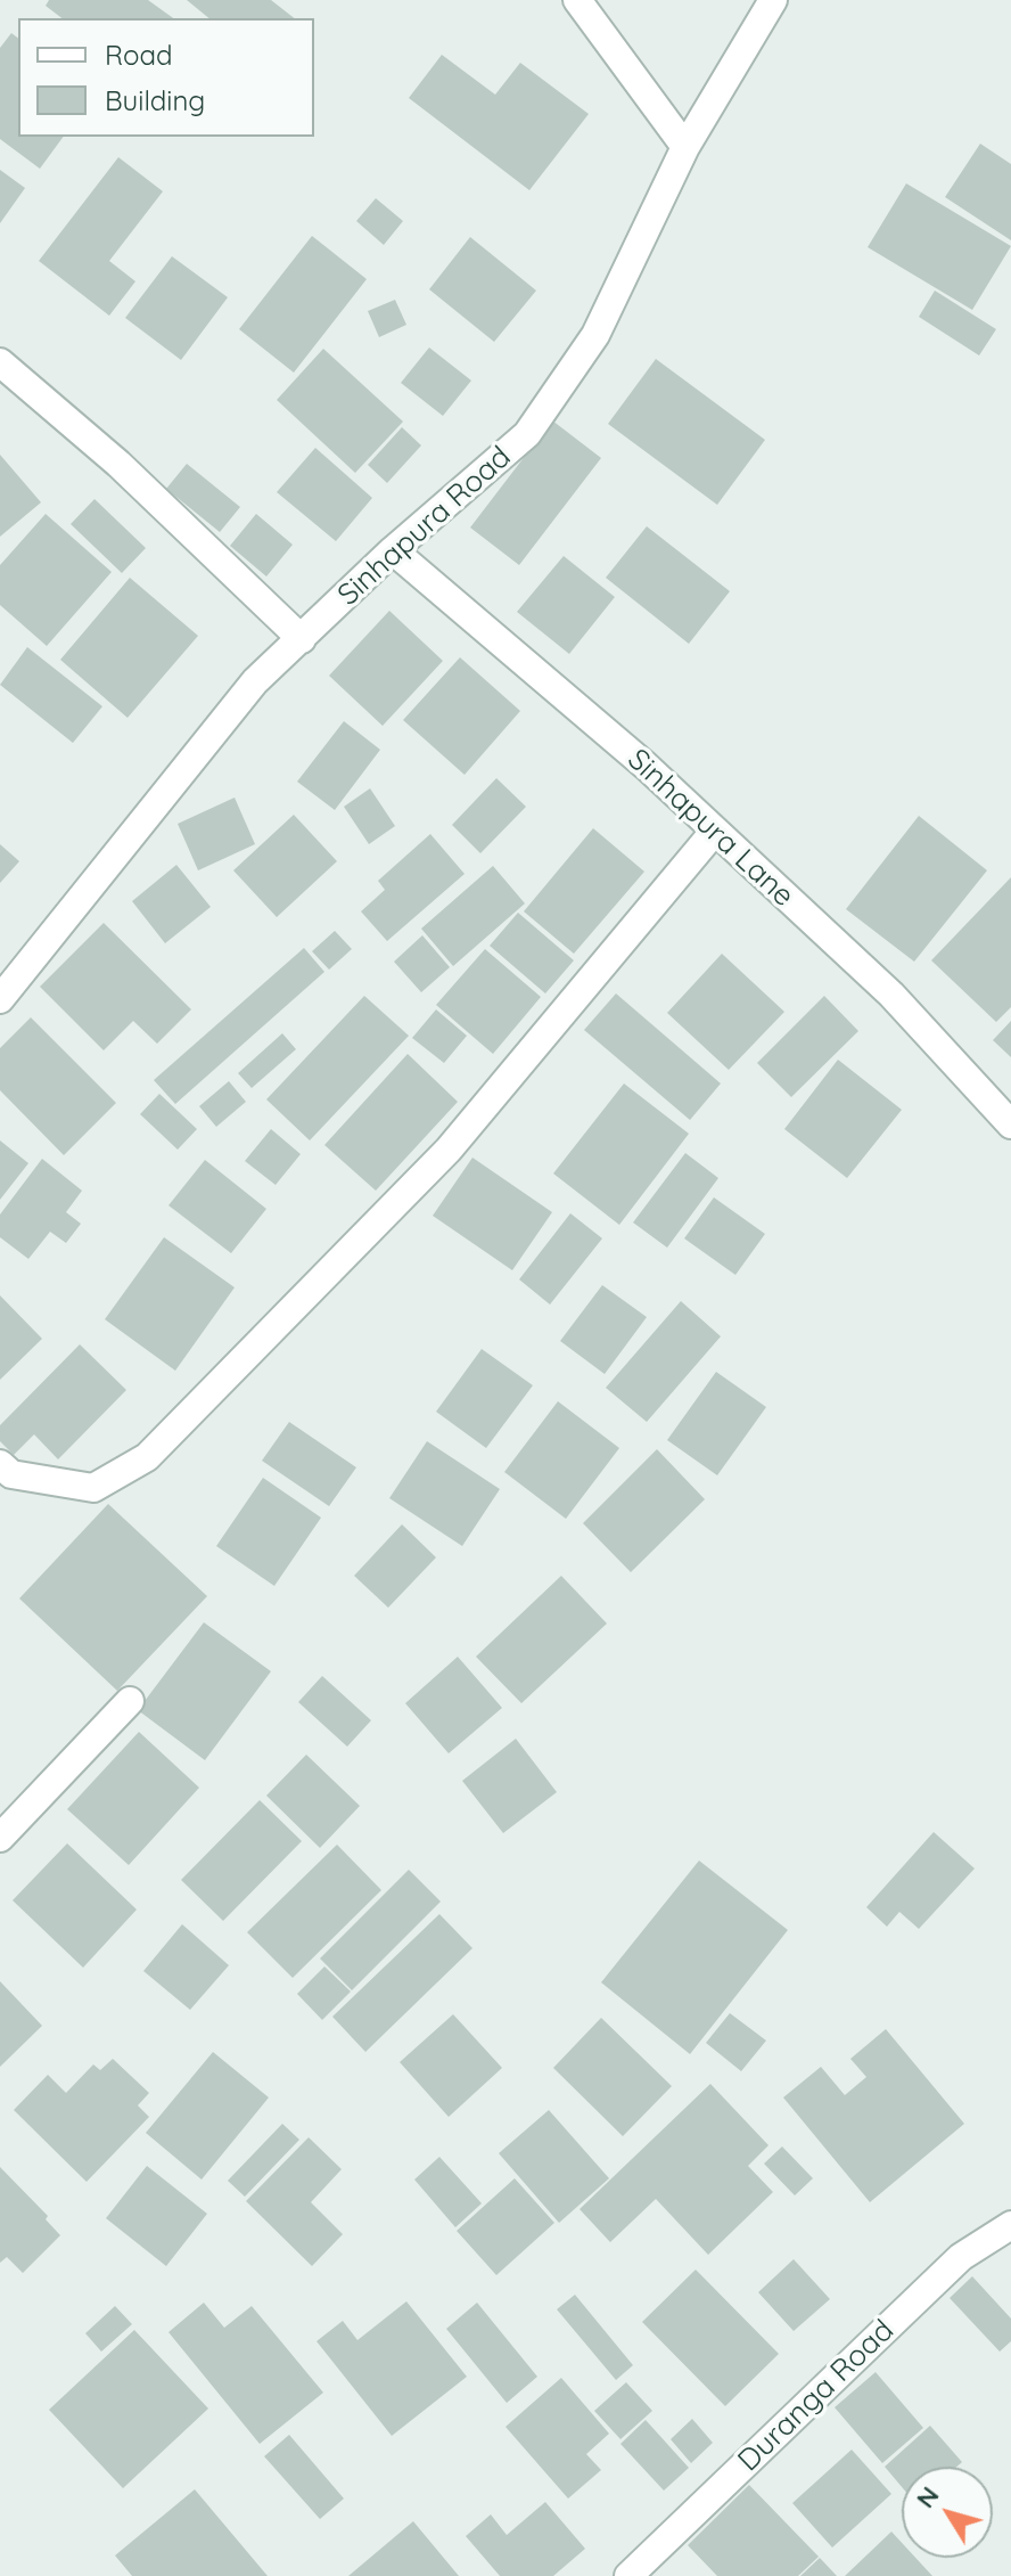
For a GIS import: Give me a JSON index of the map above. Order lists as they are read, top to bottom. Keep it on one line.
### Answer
{"streets":{"street":["Sinhapura Road","Sinhapura Lane","Duranga Road"]},"crossings":[["Sinhapura Road","Sinhapura Lane"]],"legend":["Road","Building"],"north":"top left"}
